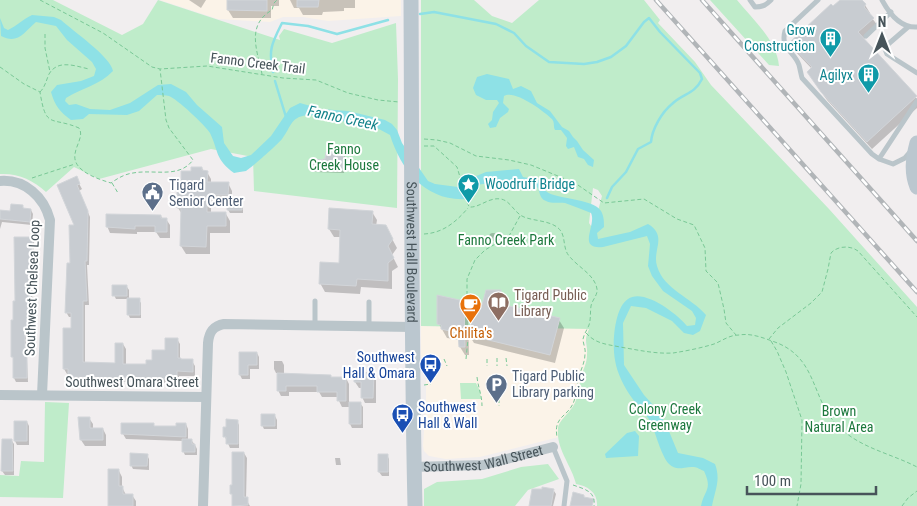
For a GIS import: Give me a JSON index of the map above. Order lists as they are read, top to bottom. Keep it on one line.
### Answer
{"streets":{"main road":["Southwest Hall Boulevard"],"street":["Southwest Chelsea Loop","Southwest Omara Street","Southwest Wall Street"],"path":["Fanno Creek Trail"]},"crossings":[["Southwest Hall Boulevard","Southwest Omara Street"],["Southwest Hall Boulevard","Southwest Wall Street"],["Southwest Chelsea Loop","Southwest Omara Street"]],"water":["Fanno Creek"],"parks":["Fanno Creek House","Fanno Creek Park","Colony Creek Greenway","Brown Natural Area"],"places":{"building":["Grow Construction","Agilyx"],"place":["Woodruff Bridge"],"public building":["Tigard Senior Center"],"library":["Tigard Public Library"],"cafe":["Chilita's"],"bus stop":["Southwest Hall & Omara","Southwest Hall & Wall"],"parking":["Tigard Public Library parking"]},"scale_bar":"100 m","north":"top"}
